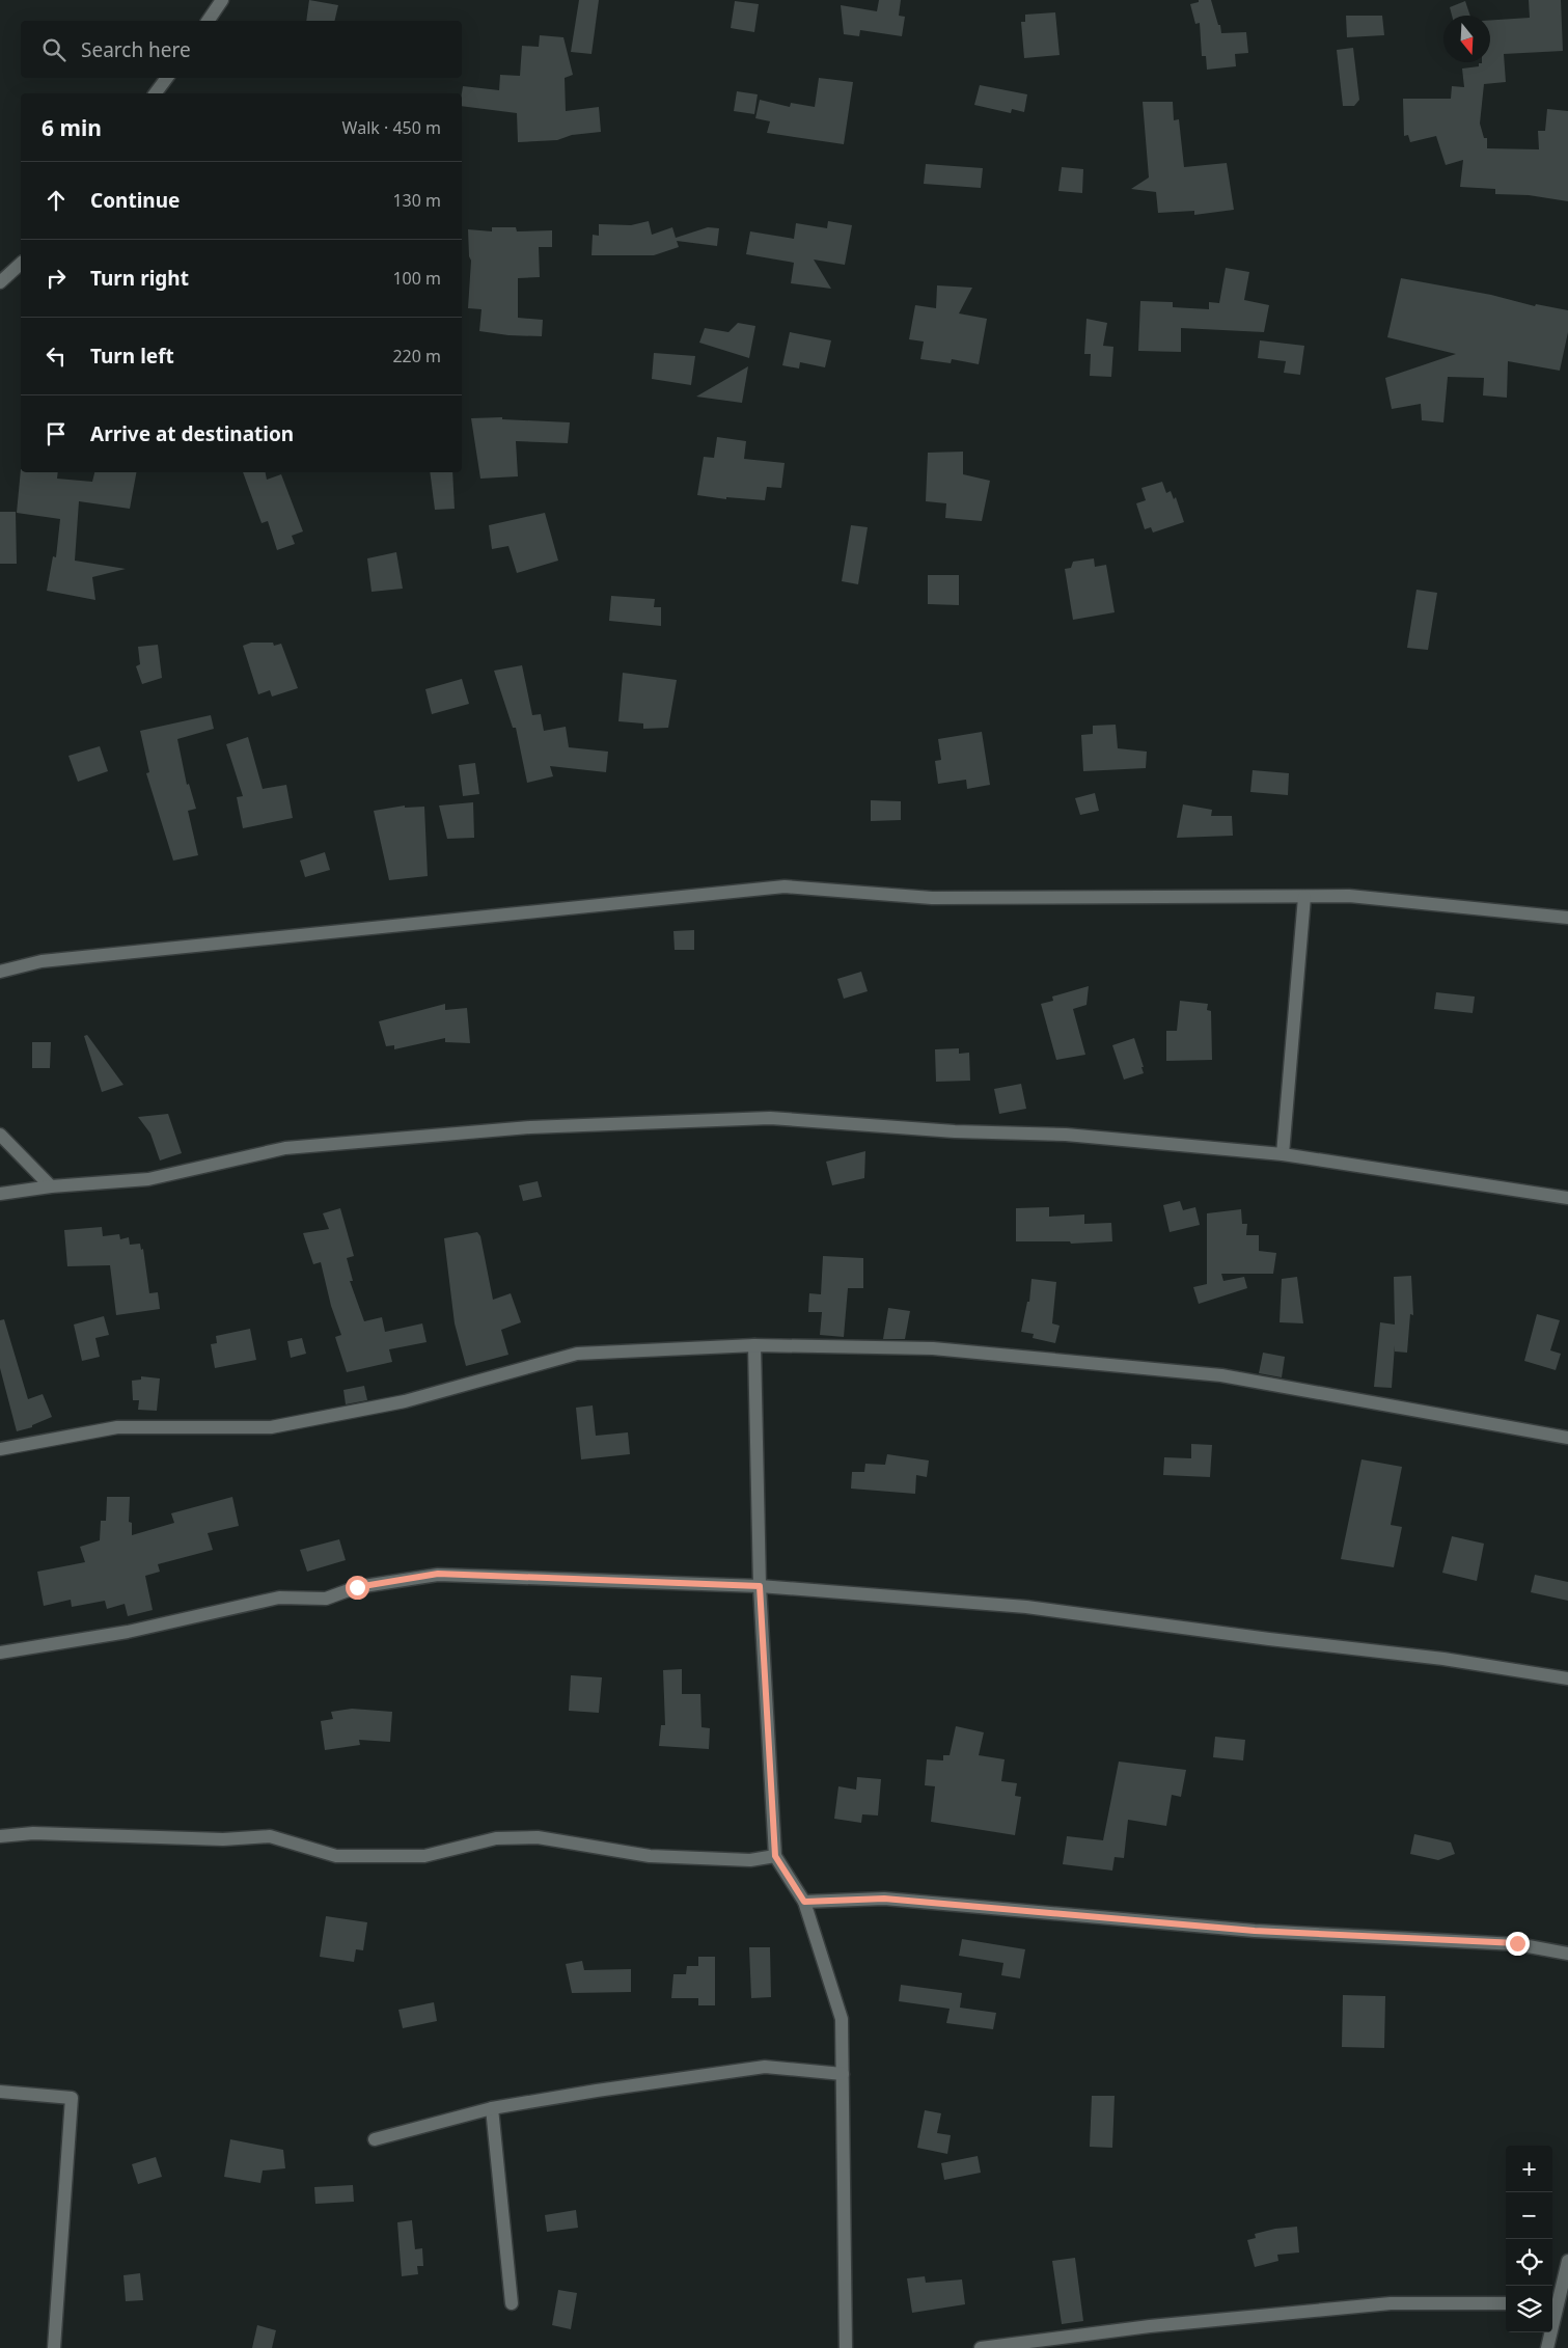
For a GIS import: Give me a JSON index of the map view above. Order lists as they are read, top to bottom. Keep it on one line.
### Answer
{"north":"bottom","page":{"search":"Search here","heading":["6 min","Walk · 450 m"],"list":[["Continue","130 m"],["Turn right","100 m"],["Turn left","220 m"],"Arrive at destination"],"map_buttons":["+","−"]}}
